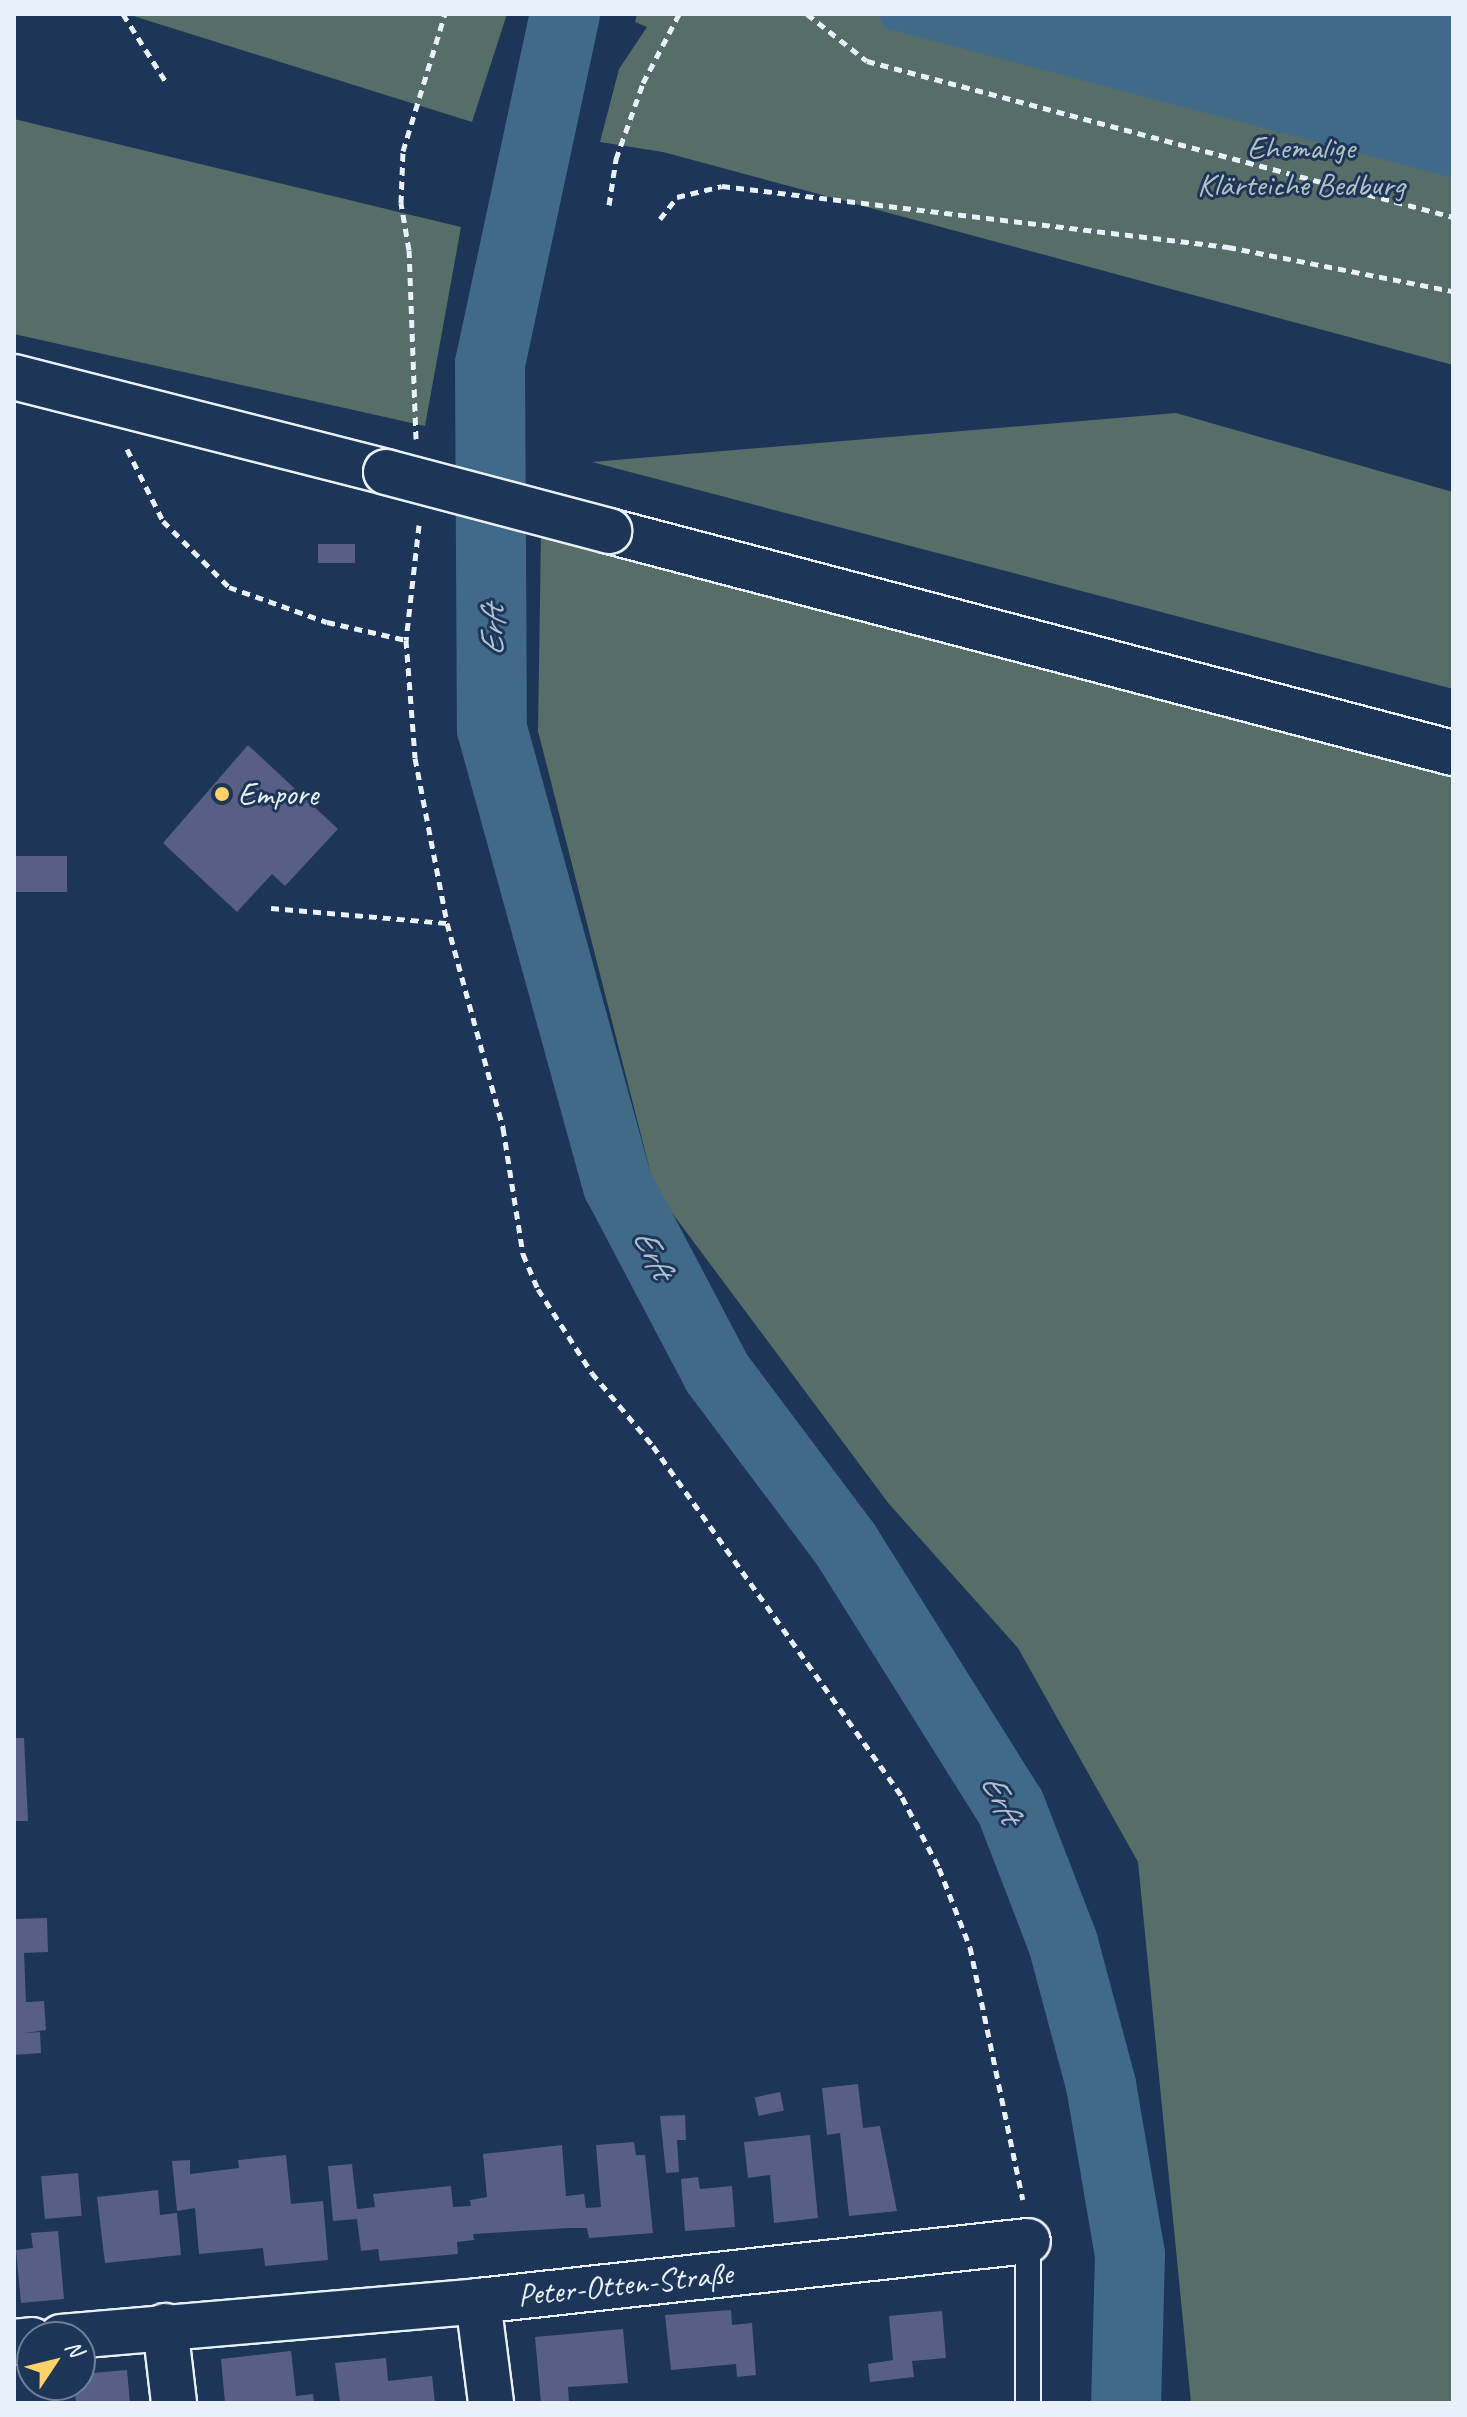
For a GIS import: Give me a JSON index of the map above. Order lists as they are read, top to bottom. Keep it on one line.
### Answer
{"streets":{"main road":["Peter-Otten-Straße"]},"water":["Erft"],"parks":["Ehemalige Klärteiche Bedburg"],"places":["Empore"],"north":"top right"}
